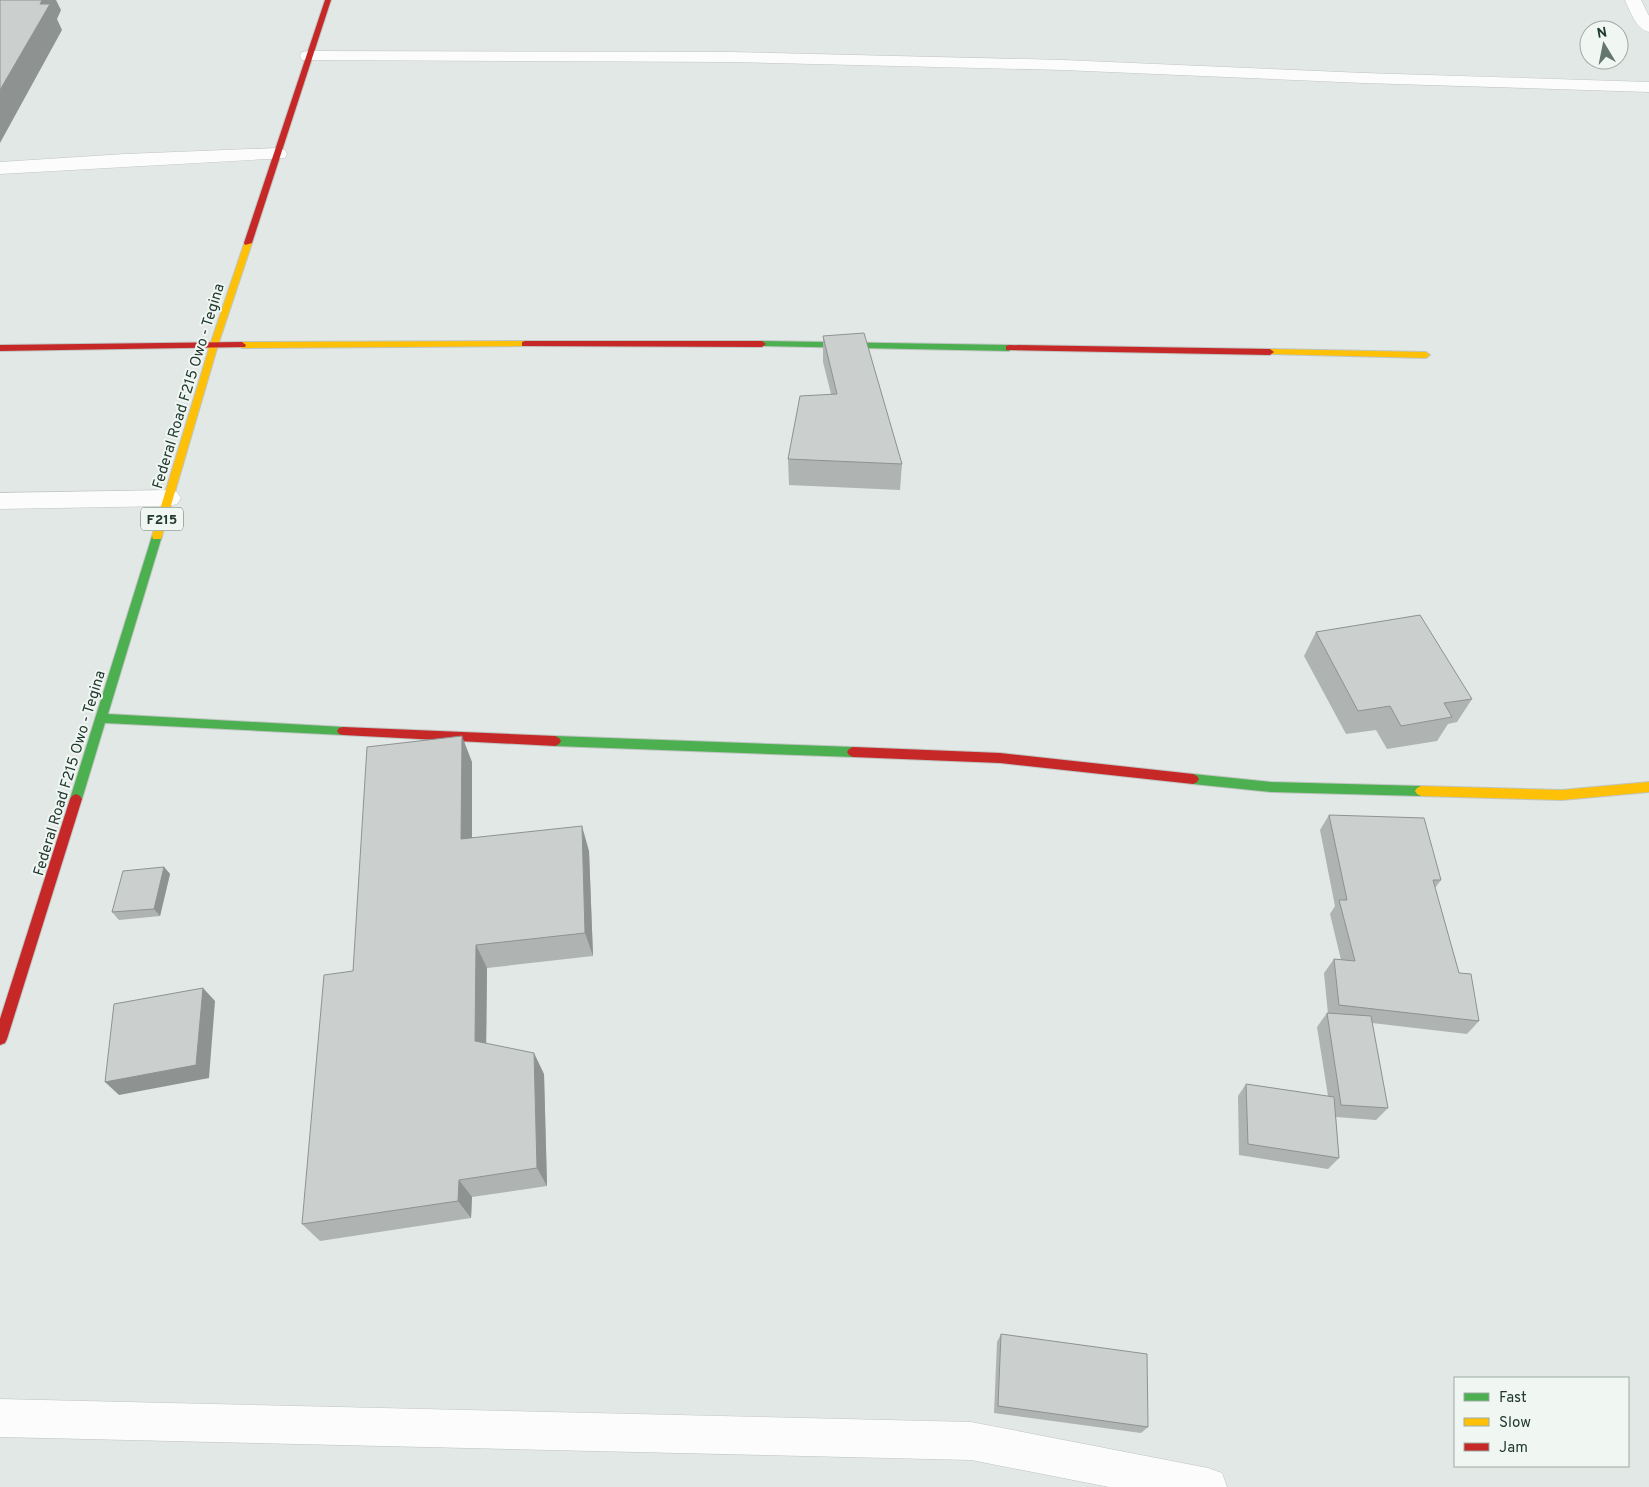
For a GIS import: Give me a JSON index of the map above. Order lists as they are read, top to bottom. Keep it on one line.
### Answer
{"streets":{"street":["Federal Road F215 Owo - Tegina","F215"]},"legend":["Fast","Slow","Jam"],"north":"top"}
